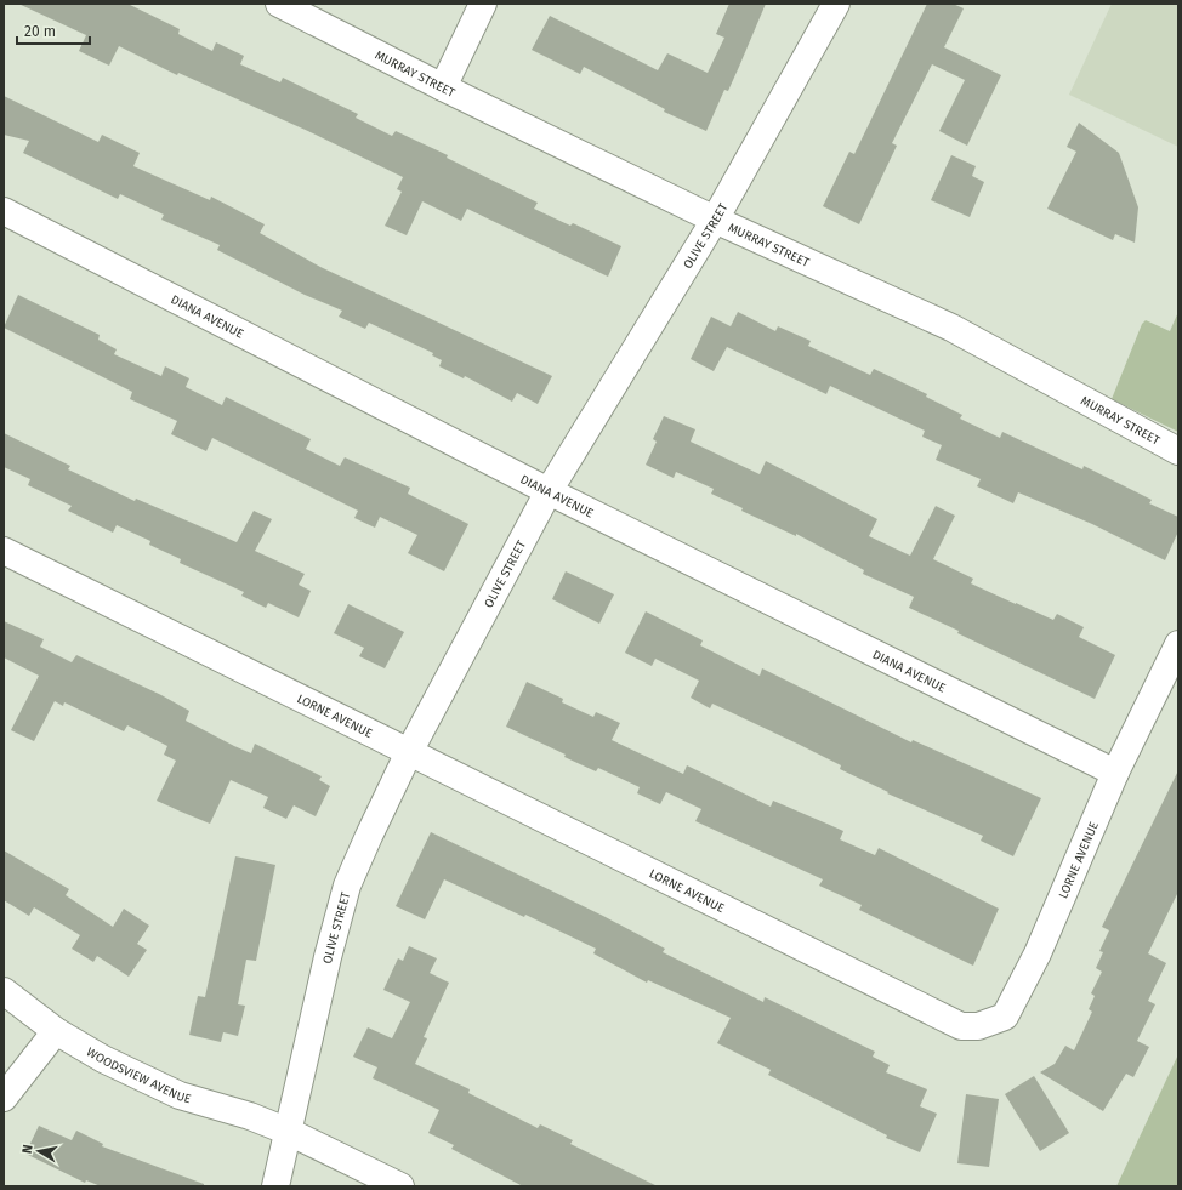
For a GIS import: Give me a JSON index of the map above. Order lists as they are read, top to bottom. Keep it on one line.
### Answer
{"streets":{"street":["MURRAY STREET","OLIVE STREET","DIANA AVENUE","LORNE AVENUE","WOODSVIEW AVENUE"]},"crossings":[["MURRAY STREET","OLIVE STREET"],["OLIVE STREET","DIANA AVENUE"],["OLIVE STREET","LORNE AVENUE"],["OLIVE STREET","WOODSVIEW AVENUE"],["DIANA AVENUE","LORNE AVENUE"]],"scale_bar":"20 m","north":"left"}
